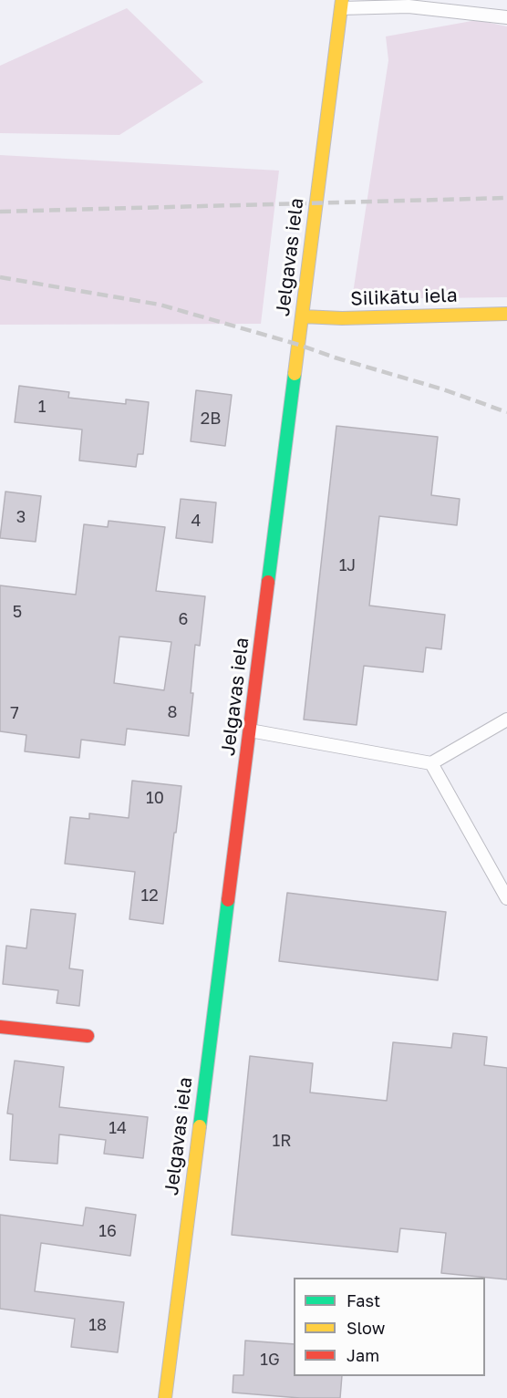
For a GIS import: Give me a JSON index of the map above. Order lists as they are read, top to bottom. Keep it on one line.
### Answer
{"streets":{"street":["Jelgavas iela","Silikātu iela"]},"crossings":[["Jelgavas iela","Silikātu iela"]],"house_numbers":["1","2B","3","4","1J","5","6","8","7","10","12","14","1R","16","18","1G"],"legend":["Fast","Slow","Jam"]}
